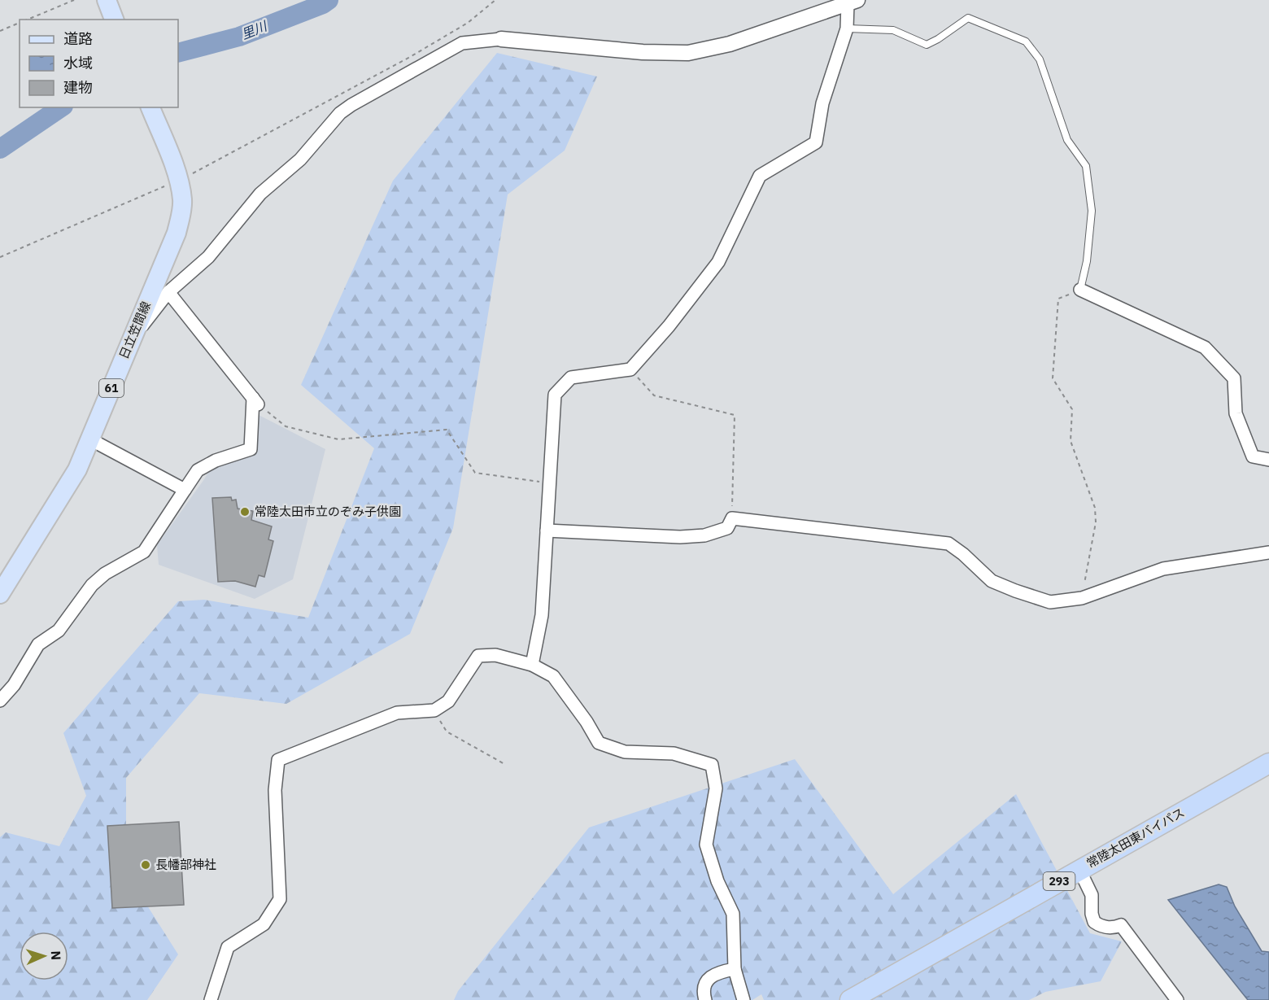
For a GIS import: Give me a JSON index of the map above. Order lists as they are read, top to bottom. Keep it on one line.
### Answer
{"streets":{"highway":["常陸太田東バイパス","293"],"main road":["日立笠間線","61"]},"water":["里川"],"places":["常陸太田市立のぞみ子供園","長幡部神社"],"legend":["道路","水域","建物"],"north":"right"}
